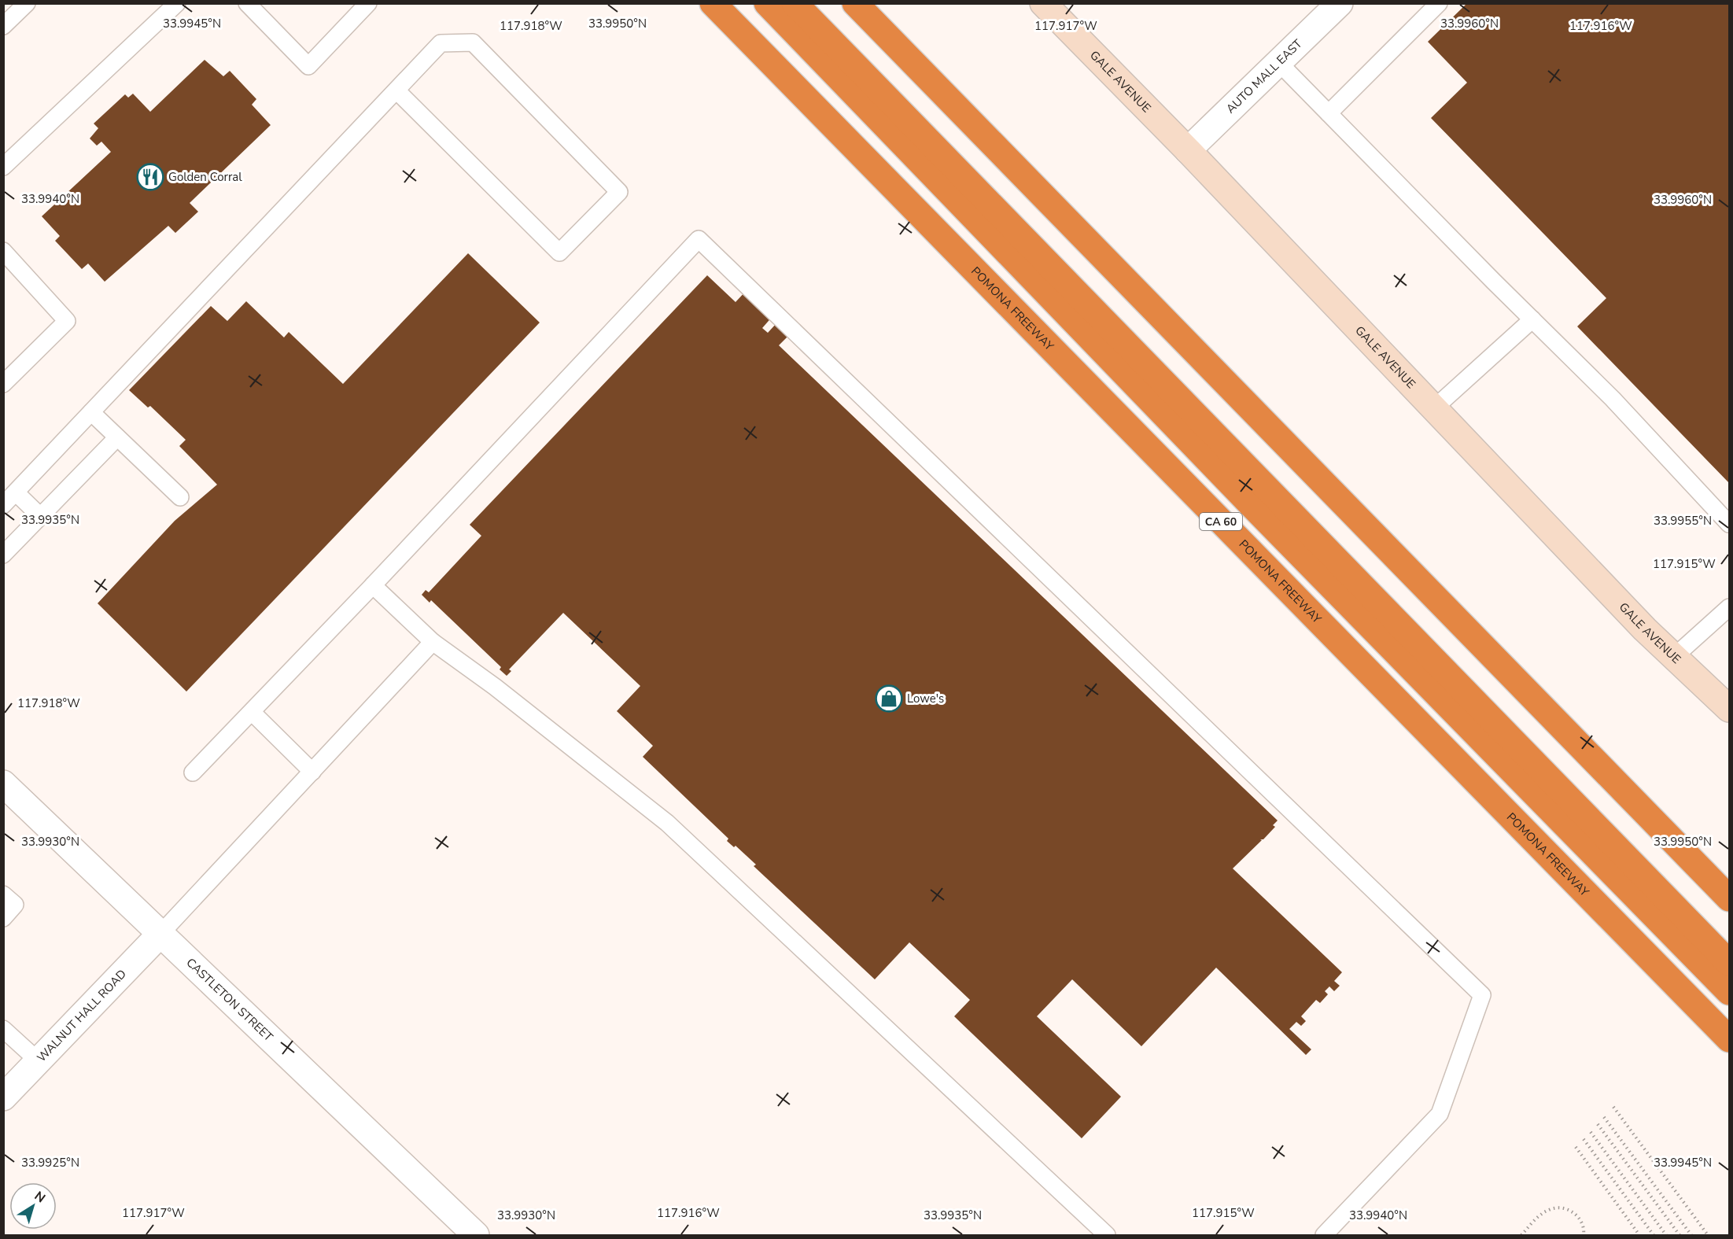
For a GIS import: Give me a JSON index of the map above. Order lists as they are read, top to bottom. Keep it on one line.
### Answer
{"streets":{"highway":["POMONA FREEWAY","CA 60"],"main road":["GALE AVENUE"],"street":["AUTO MALL EAST","CASTLETON STREET","WALNUT HALL ROAD"]},"crossings":[["AUTO MALL EAST","GALE AVENUE"],["CASTLETON STREET","WALNUT HALL ROAD"]],"places":{"restaurant":["Golden Corral"],"shop":["Lowe's"]},"north":"top right","coordinates":["33.9945°N","33.9950°N","33.9960°N","117.918°W","117.917°W","117.916°W","33.9940°N","33.9935°N","33.9955°N","117.915°W","33.9930°N","33.9925°N"]}
